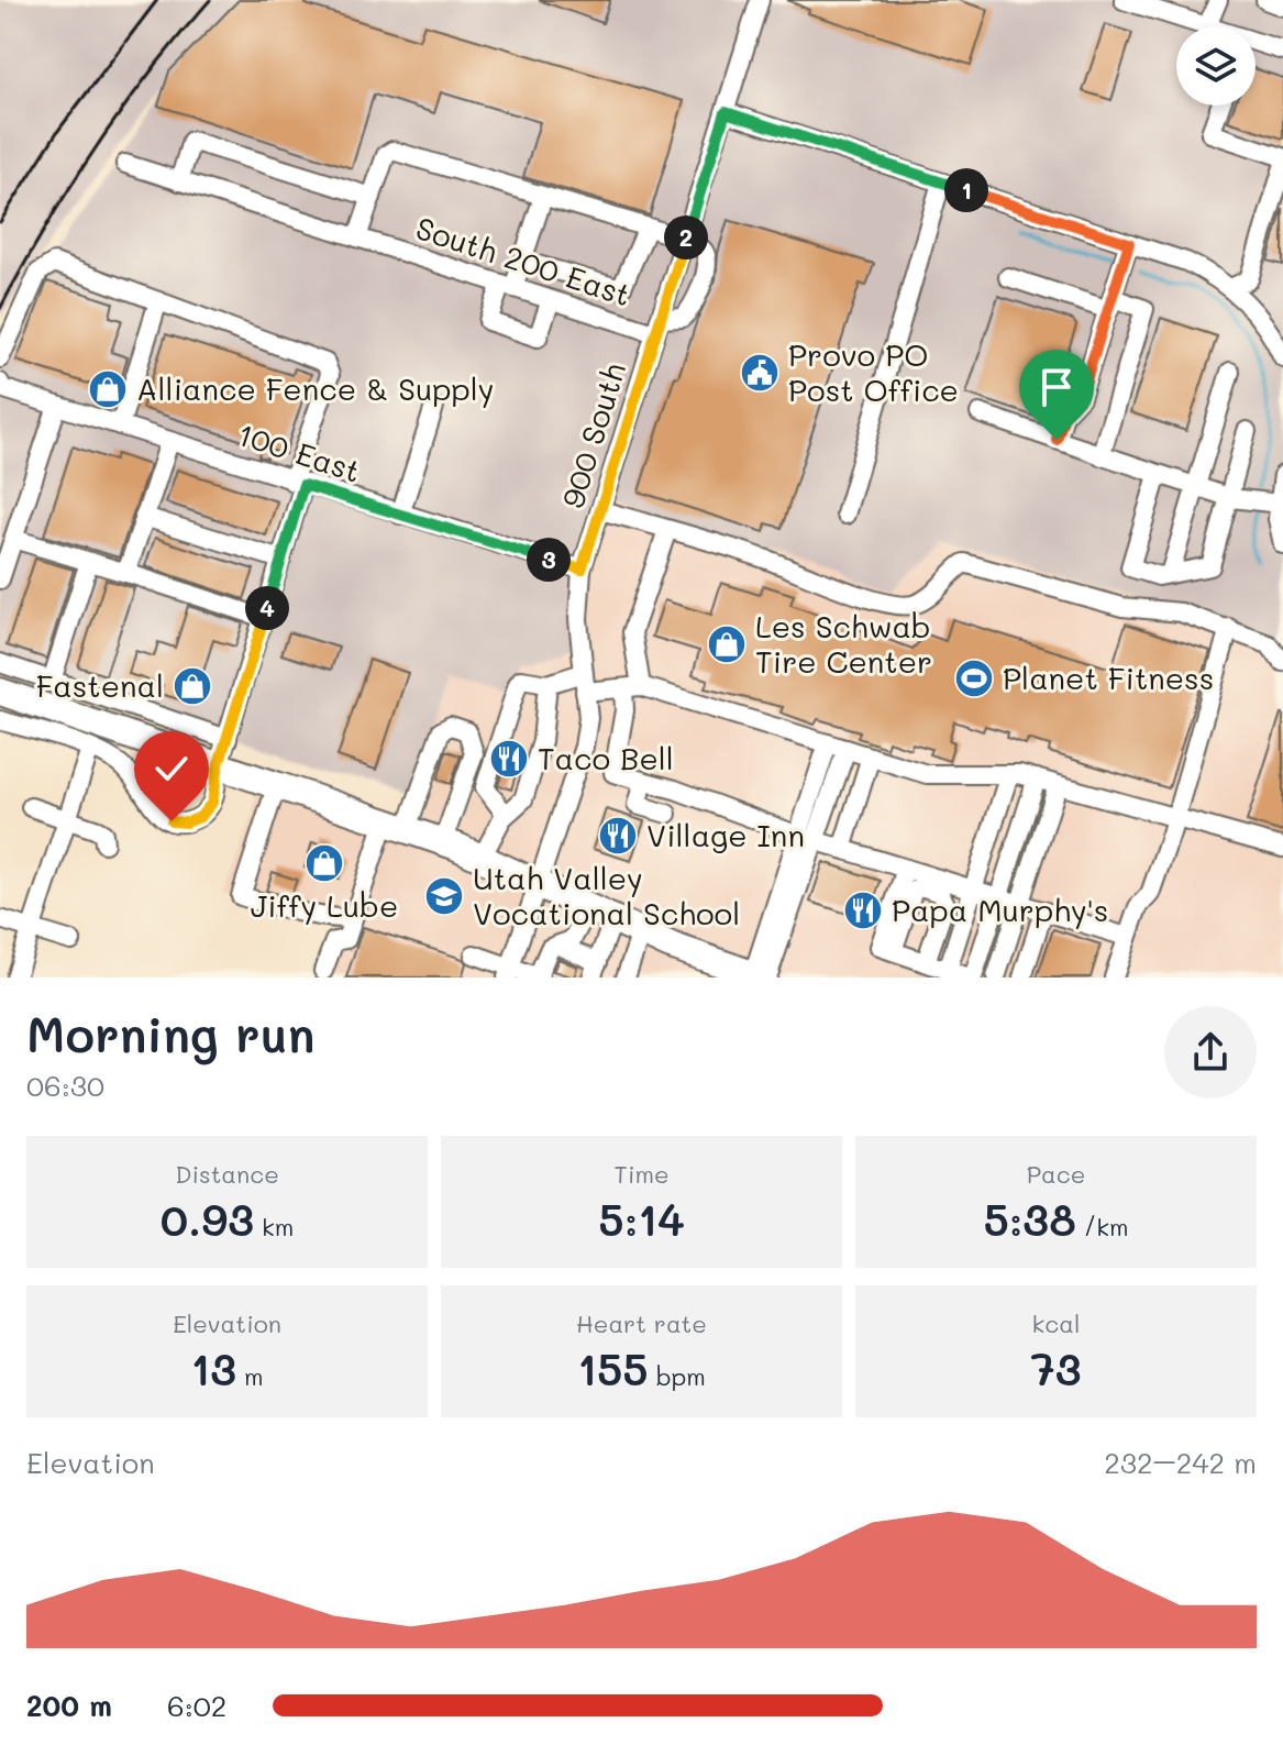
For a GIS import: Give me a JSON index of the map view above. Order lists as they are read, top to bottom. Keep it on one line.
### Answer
{"streets":{"street":["South 200 East","900 South","100 East"]},"crossings":[["South 200 East","900 South"],["900 South","100 East"]],"places":{"public building":["Provo PO Post Office"],"shop":["Alliance Fence & Supply","Les Schwab Tire Center","Fastenal","Jiffy Lube"],"sports":["Planet Fitness"],"restaurant":["Taco Bell","Village Inn","Papa Murphy's"],"school or university":["Utah Valley Vocational School"]},"page":{"pins":["1","2","3","4"],"heading":["Morning run","06:30"],"stats":[["Distance","0.93 km"],["Time","5:14"],["Pace","5:38 /km"],["Elevation","13 m"],["Heart rate","155 bpm"],["kcal","73"]],"chart":["Elevation","232–242 m"],"list":[{"name":"200 m","note":"6:02"}]}}
